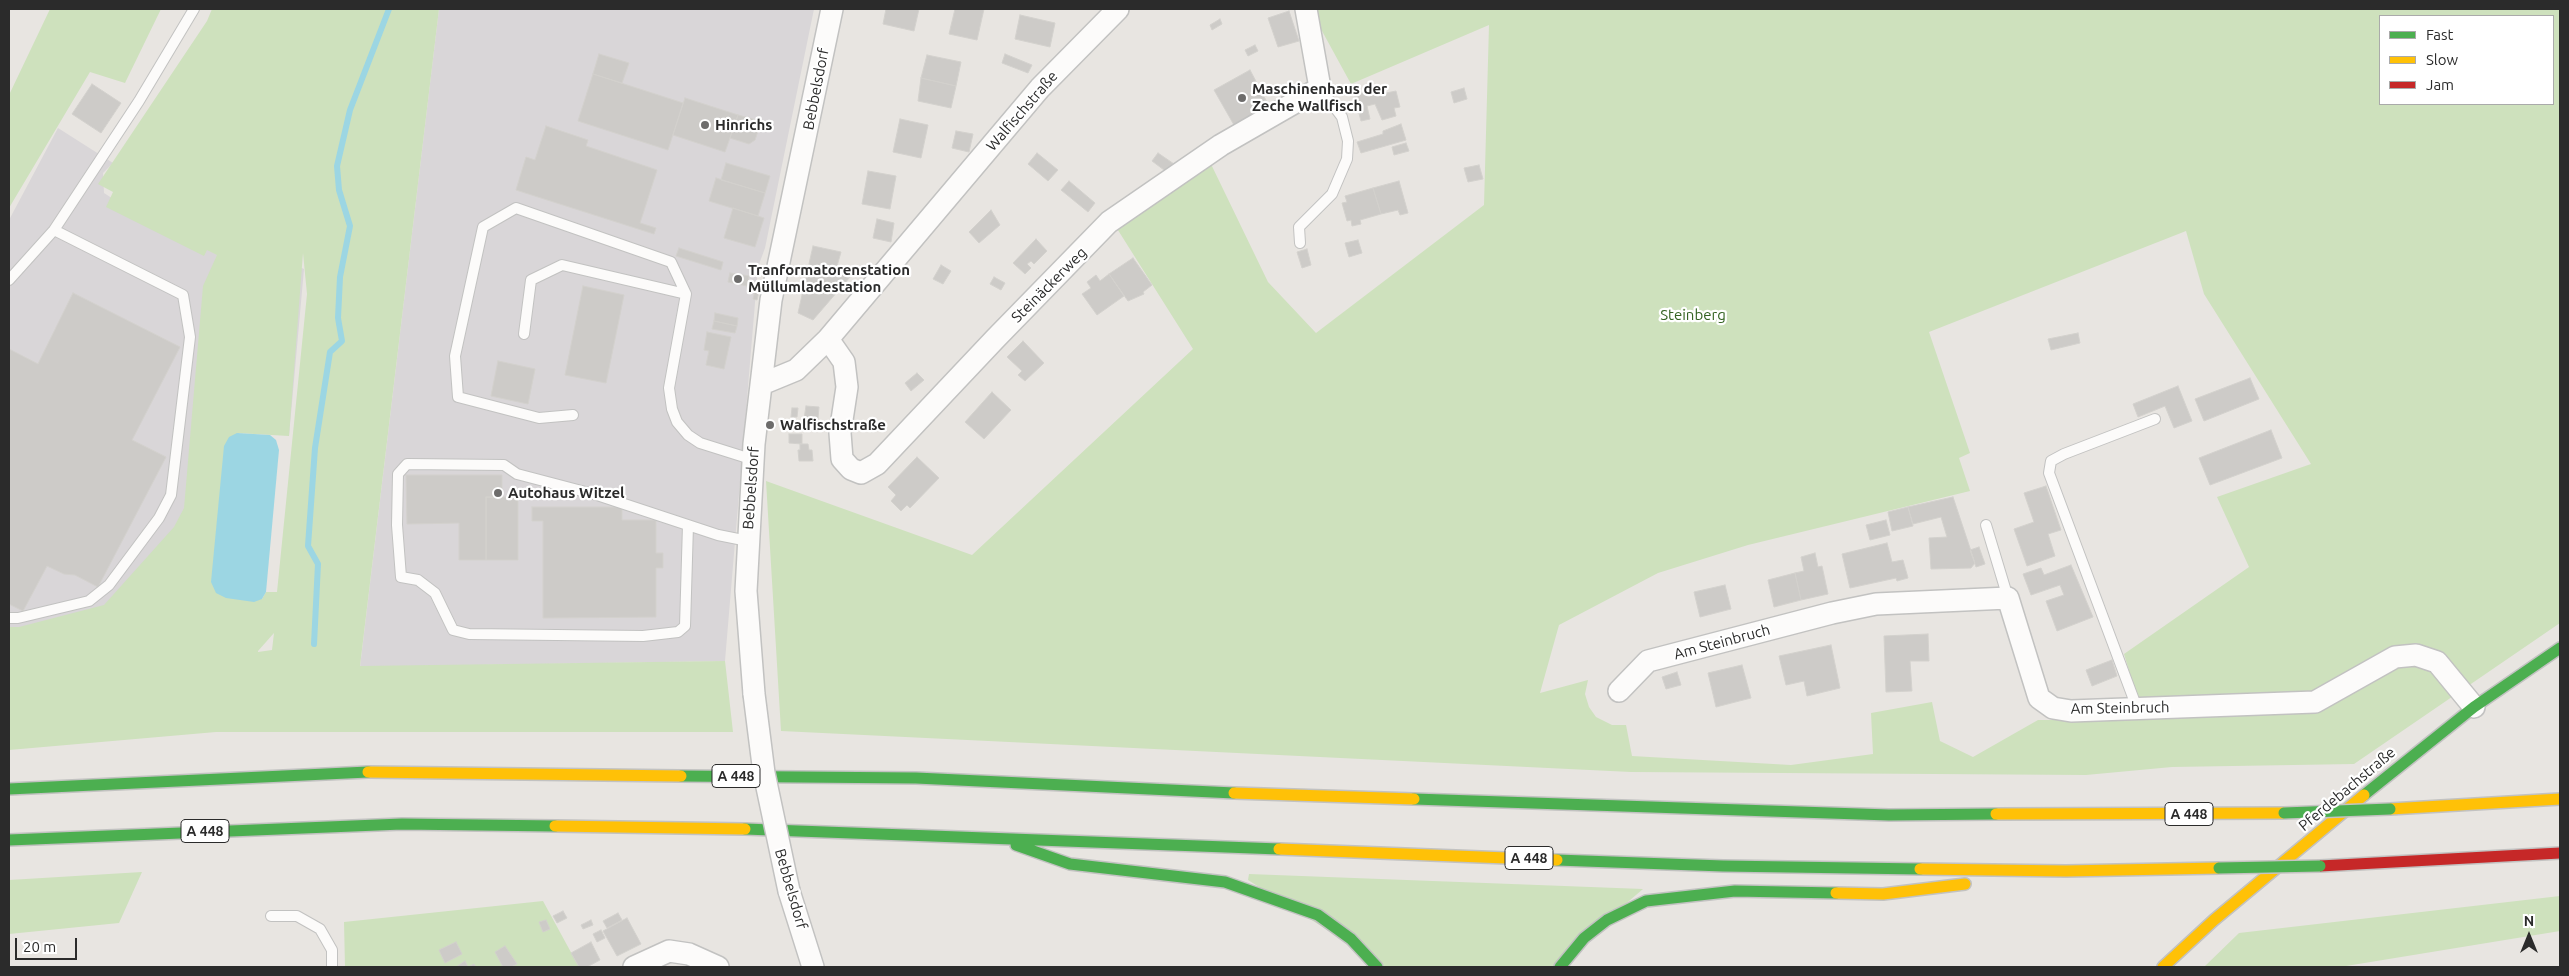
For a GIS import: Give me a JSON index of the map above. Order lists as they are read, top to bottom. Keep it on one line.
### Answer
{"streets":{"main road":["A 448","Pferdebachstraße"],"street":["Bebbelsdorf","Walfischstraße","Steinäckerweg","Am Steinbruch"]},"crossings":[["Bebbelsdorf","Walfischstraße"],["Walfischstraße","Steinäckerweg"],["Am Steinbruch","Pferdebachstraße"]],"parks":["Steinberg"],"places":["Maschinenhaus der Zeche Wallfisch","Hinrichs","Tranformatorenstation Müllumladestation","Walfischstraße","Autohaus Witzel"],"legend":["Fast","Slow","Jam"],"scale_bar":"20 m","north":"top"}
